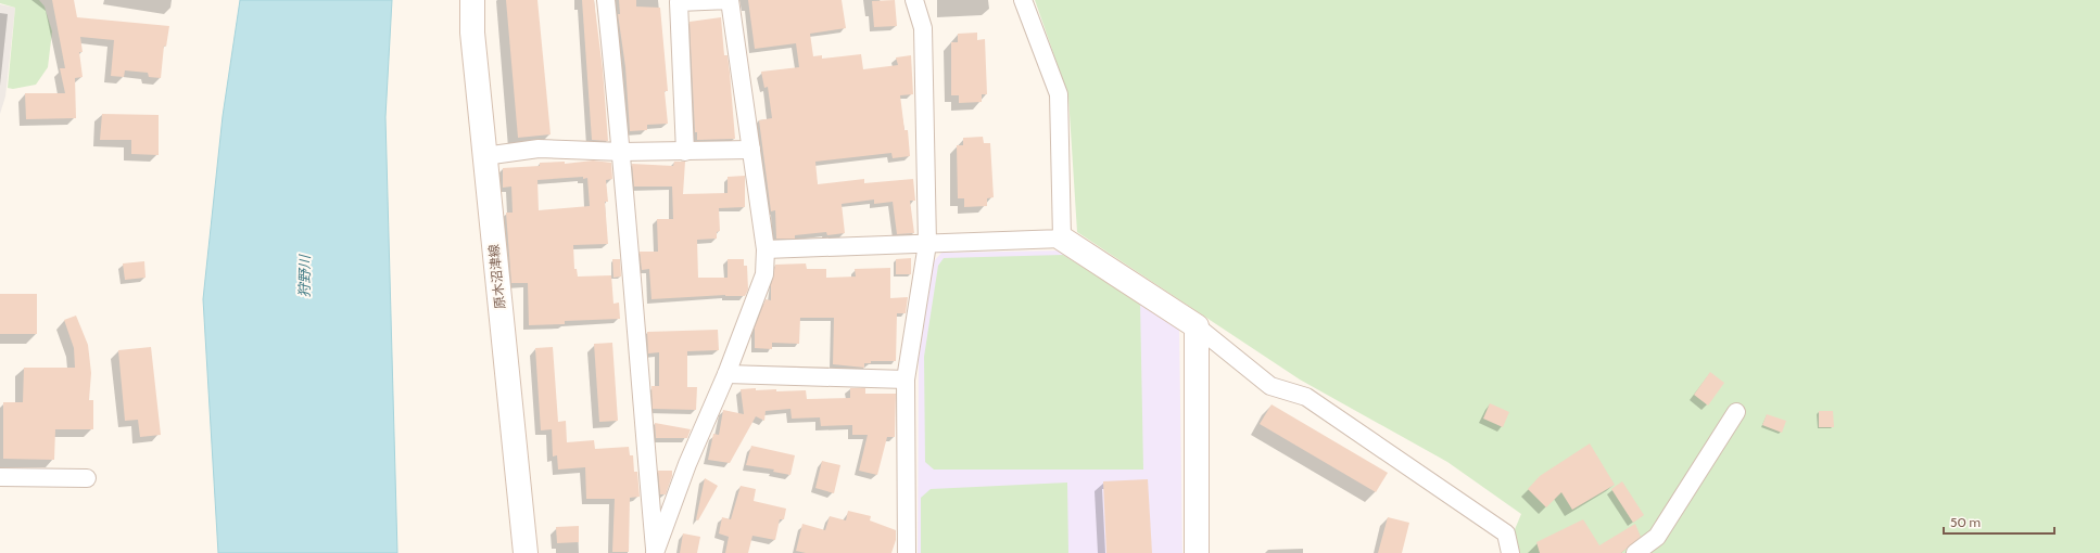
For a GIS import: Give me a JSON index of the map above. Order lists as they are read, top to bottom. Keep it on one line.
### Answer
{"streets":{"main road":["原木沼津線"]},"water":["狩野川"],"scale_bar":"50 m"}
